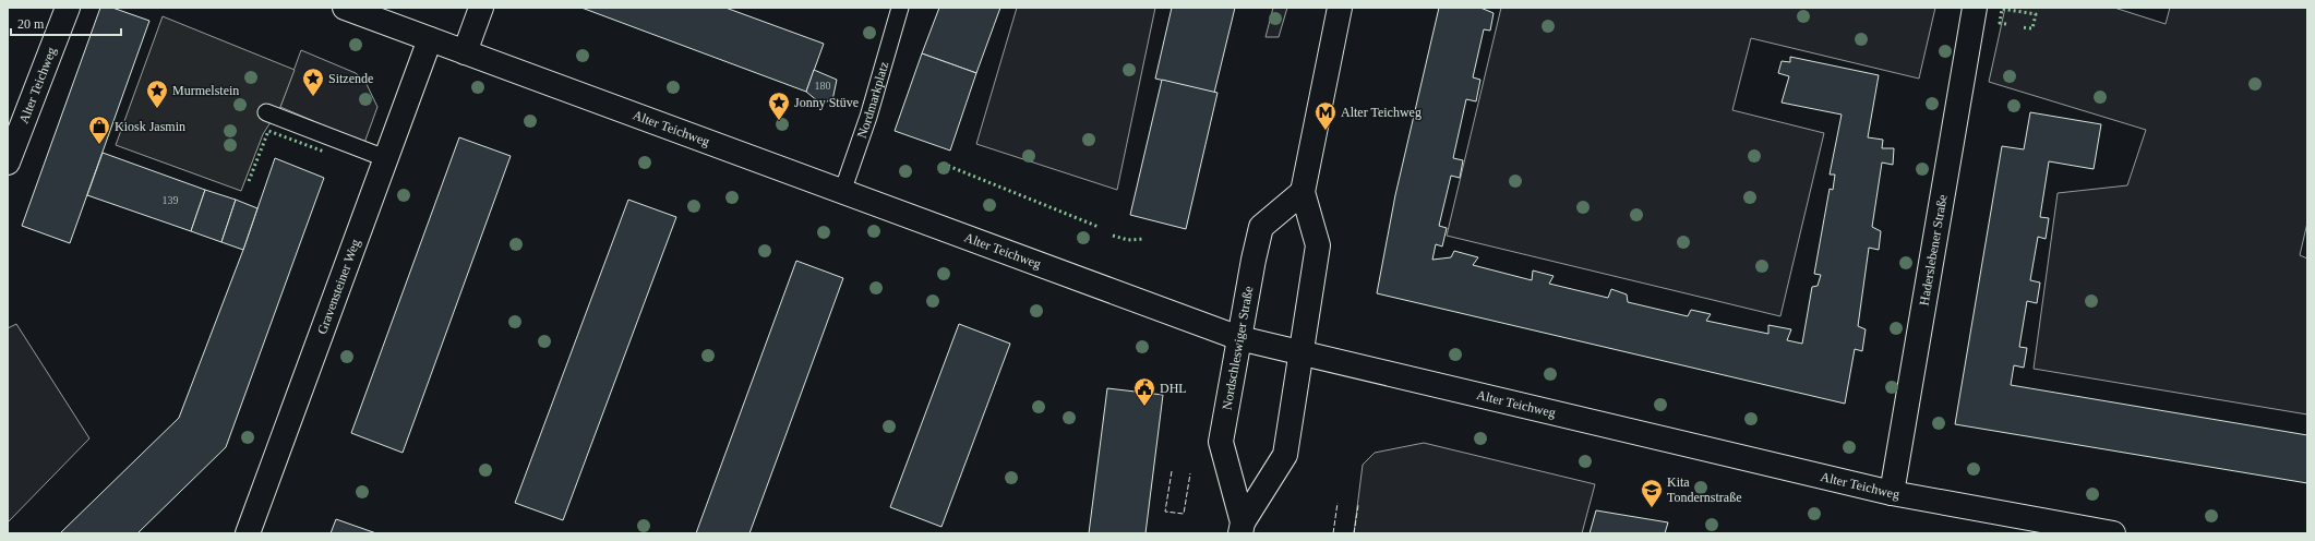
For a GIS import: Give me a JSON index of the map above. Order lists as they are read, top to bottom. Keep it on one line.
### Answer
{"streets":{"street":["Alter Teichweg","Haderslebener Straße","Gravensteiner Weg","Nordschleswiger Straße"],"lane":["Nordmarkplatz"]},"crossings":[["Alter Teichweg","Nordmarkplatz"],["Alter Teichweg","Haderslebener Straße"],["Alter Teichweg","Gravensteiner Weg"],["Alter Teichweg","Nordschleswiger Straße"]],"places":{"place":["Sitzende","Murmelstein","Jonny Stüve"],"metro station":["Alter Teichweg"],"shop":["Kiosk Jasmin"],"public building":["DHL"],"school or university":["Kita Tondernstraße"]},"house_numbers":["180","139"],"scale_bar":"20 m"}
